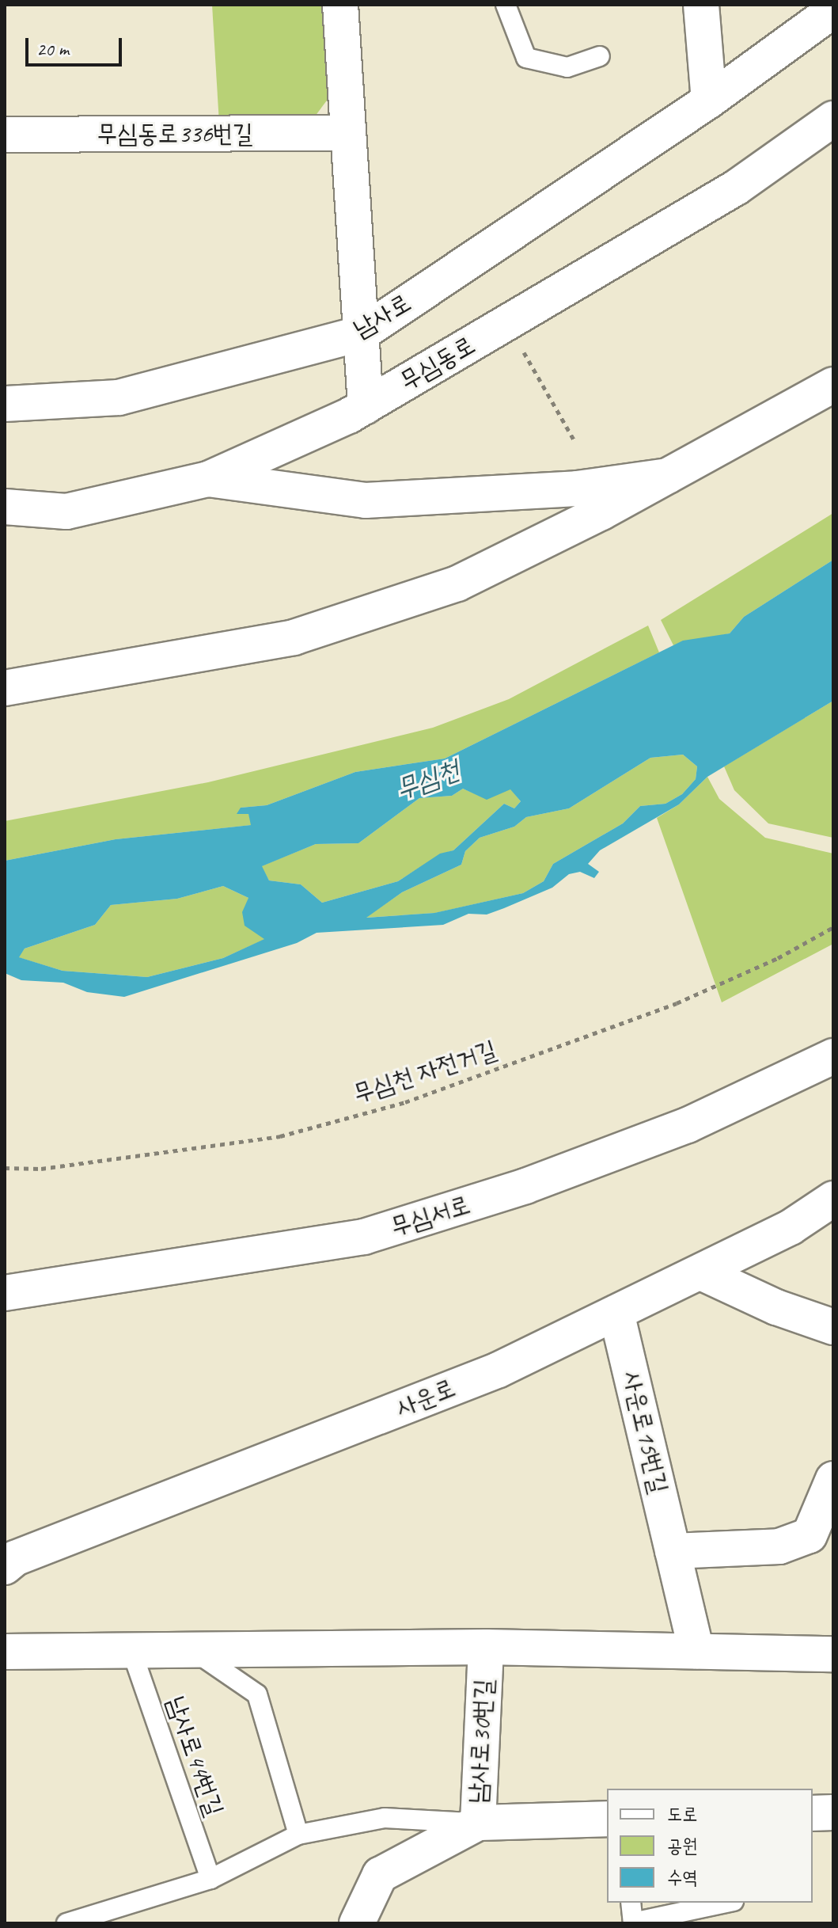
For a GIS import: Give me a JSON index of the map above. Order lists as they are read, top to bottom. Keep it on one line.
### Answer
{"streets":{"street":["무심동로336번길","남사로","무심동로","무심서로","사운로","사운로15번길","남사로30번길"],"lane":["남사로44번길"],"path":["무심천 자전거길"]},"crossings":[["사운로","사운로15번길"]],"water":["무심천"],"legend":["도로","공원","수역"],"scale_bar":"20 m"}
